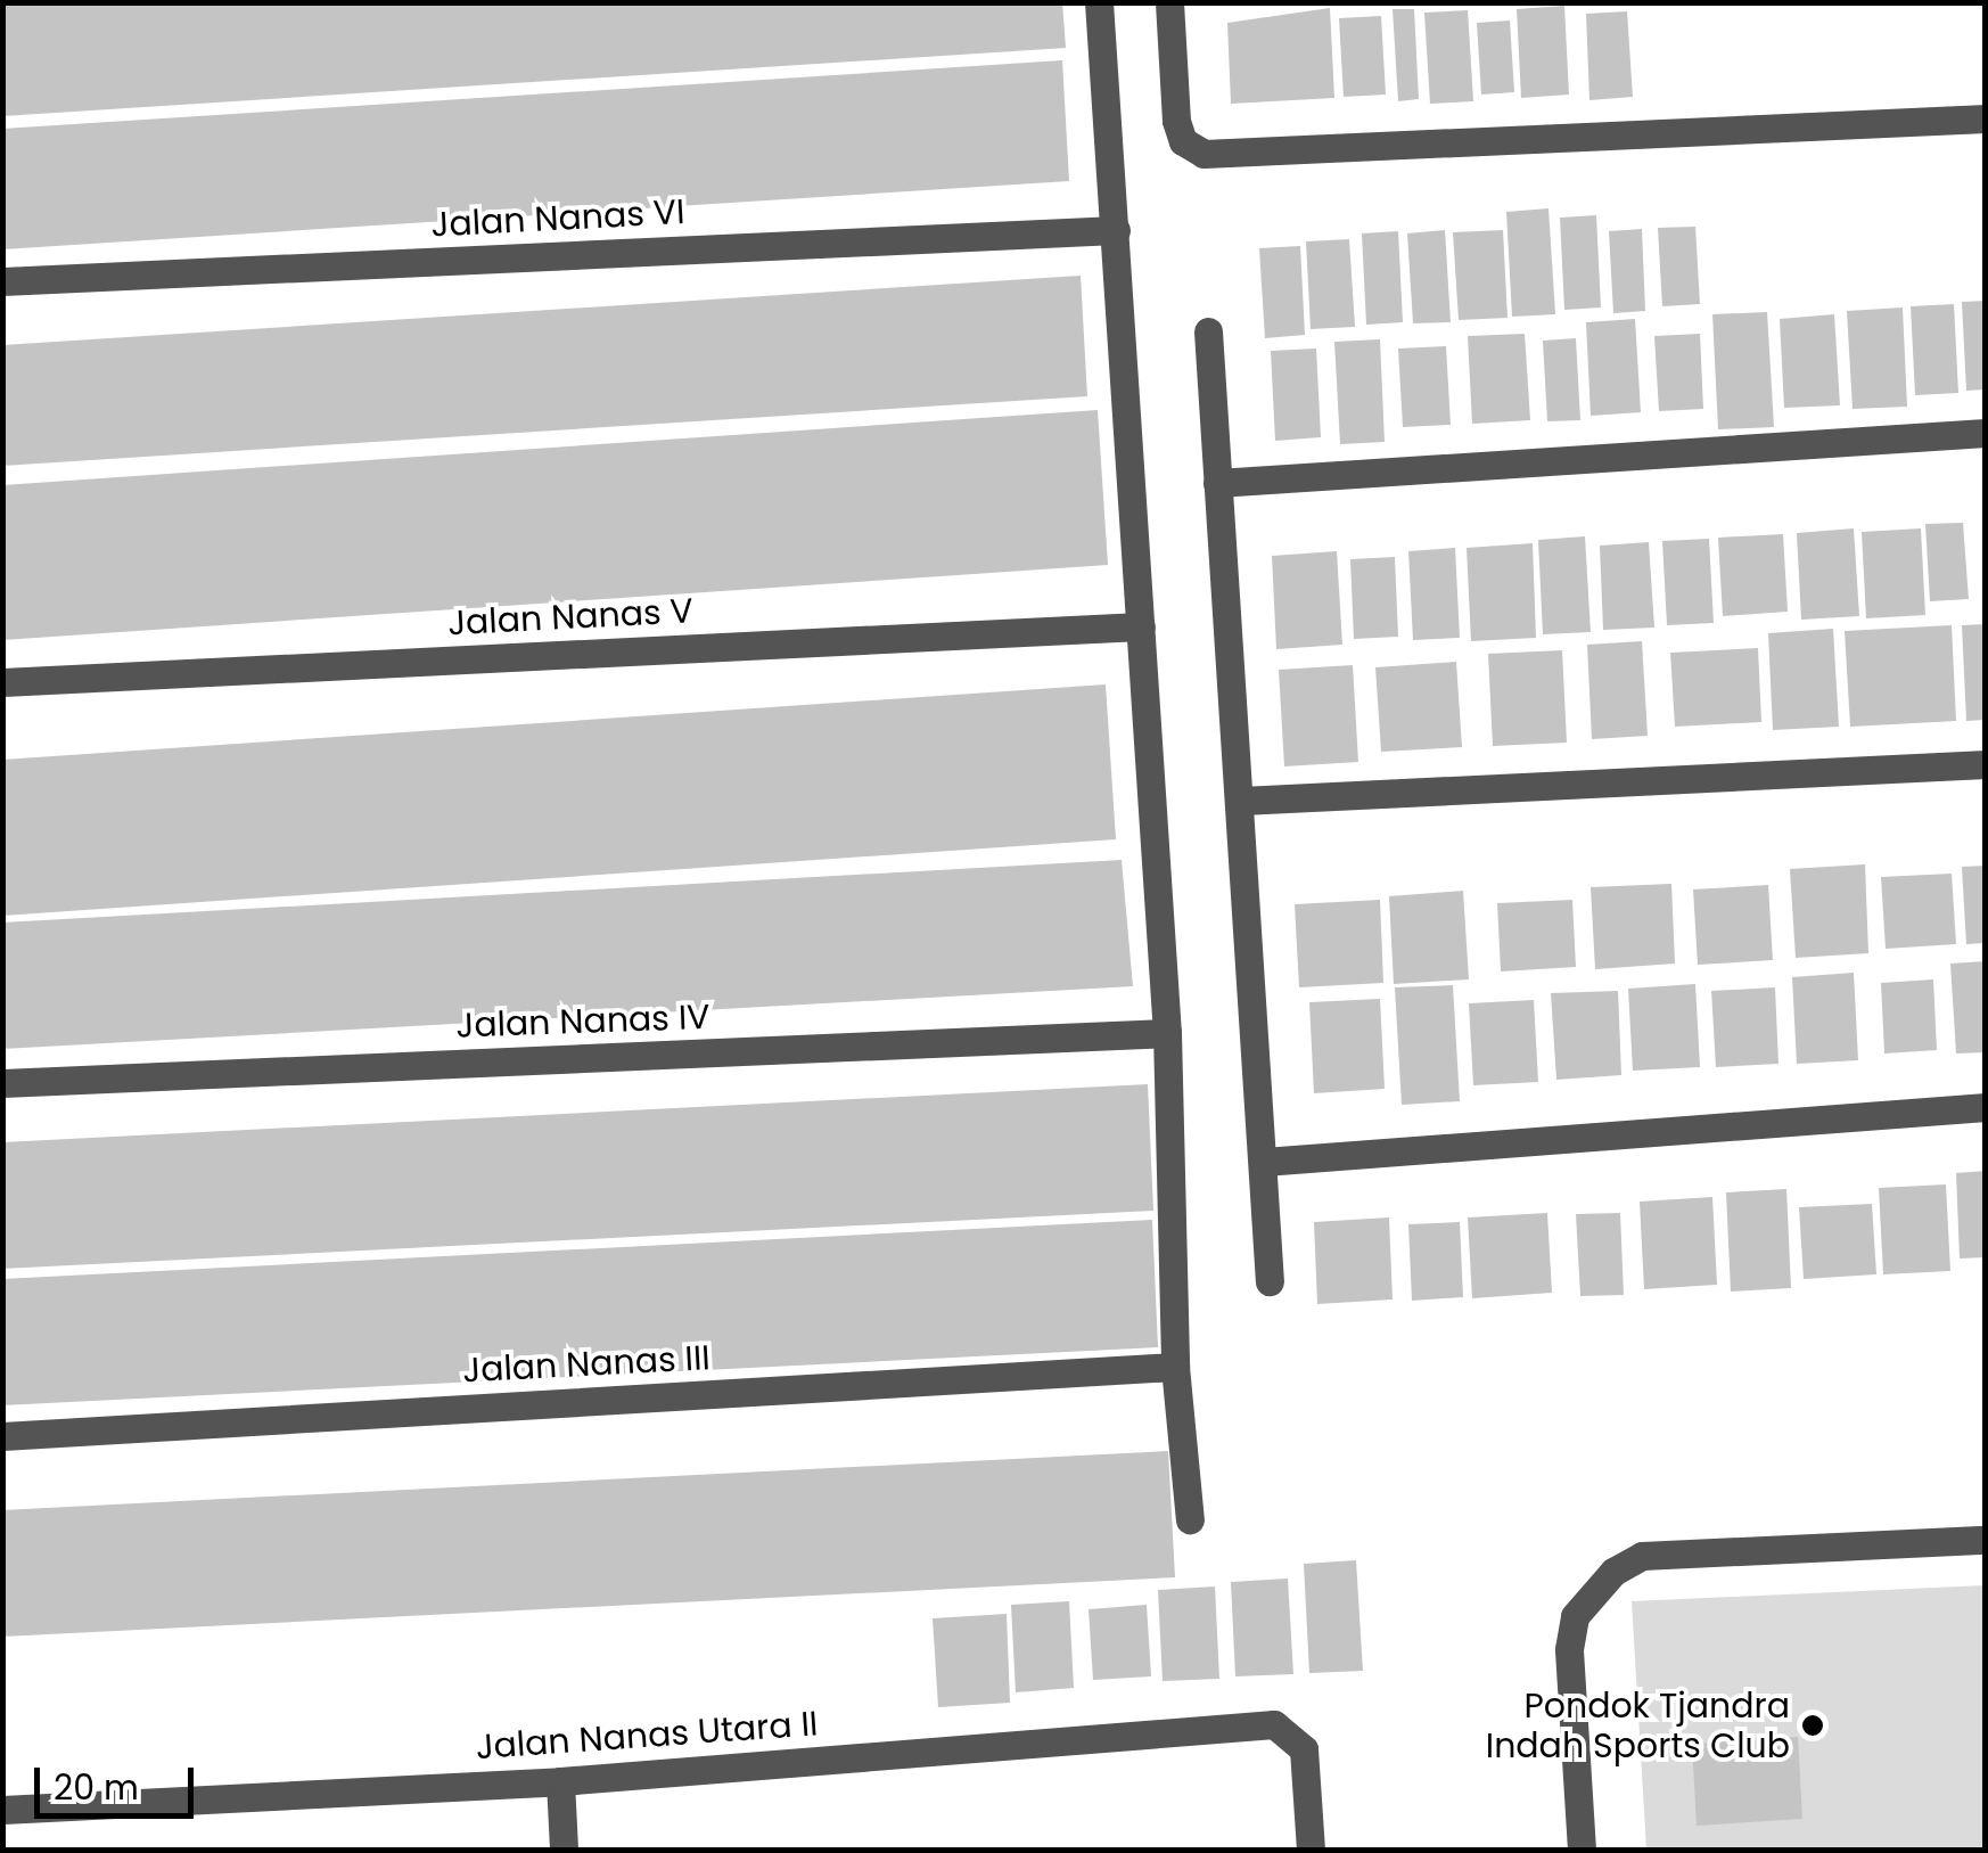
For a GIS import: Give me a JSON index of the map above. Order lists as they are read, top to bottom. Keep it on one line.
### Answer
{"streets":{"street":["Jalan Nanas VI","Jalan Nanas V","Jalan Nanas IV","Jalan Nanas III","Jalan Nanas Utara II"]},"places":["Pondok Tjandra Indah Sports Club"],"scale_bar":"20 m"}
